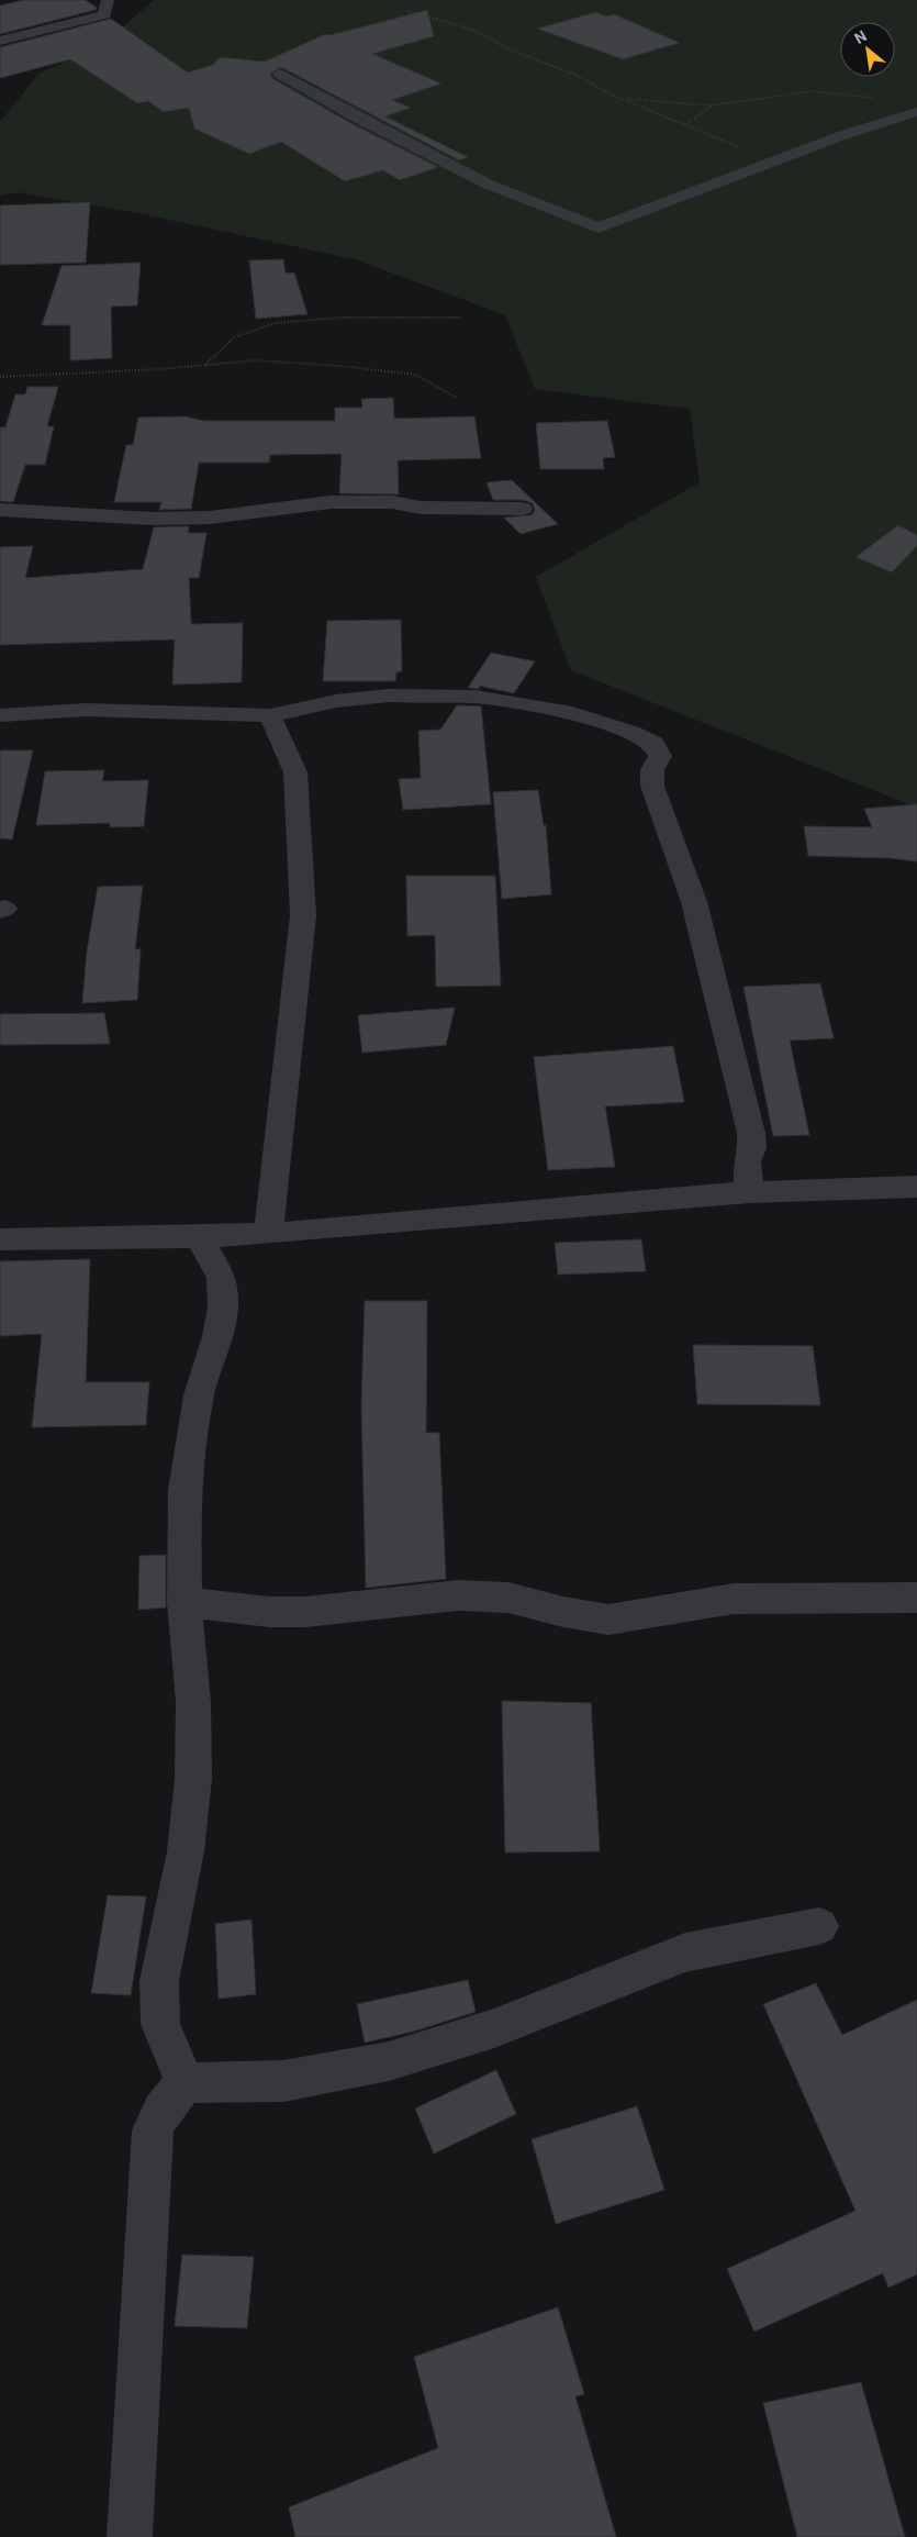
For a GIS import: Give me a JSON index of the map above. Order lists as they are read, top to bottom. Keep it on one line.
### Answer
{"north":"top left"}
